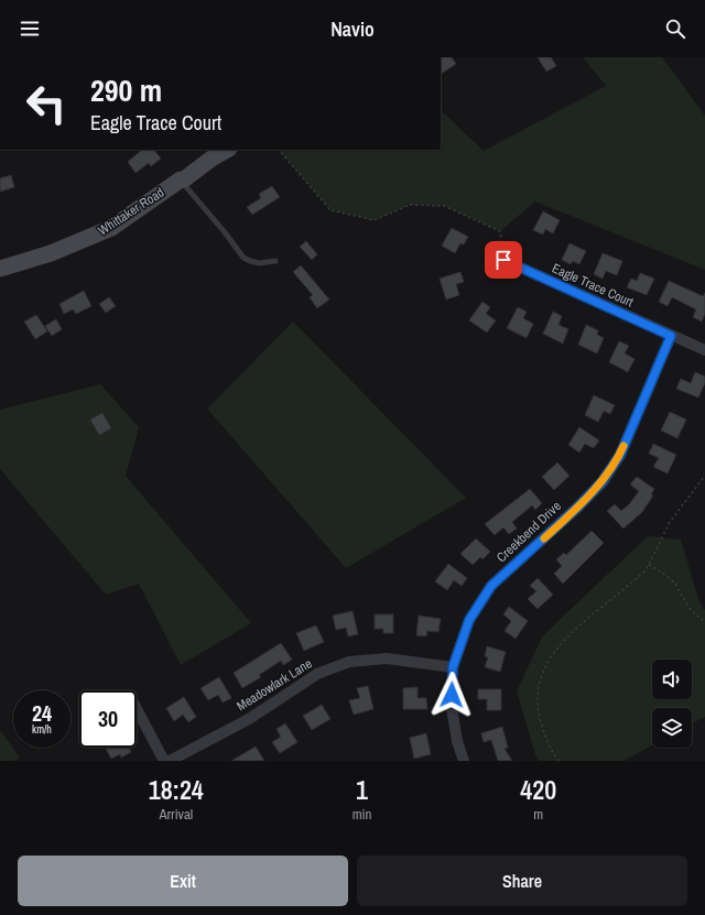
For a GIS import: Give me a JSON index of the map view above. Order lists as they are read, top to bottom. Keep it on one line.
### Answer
{"streets":{"main road":["Whittaker Road"],"street":["Eagle Trace Court","Creekbend Drive","Meadowlark Lane"]},"crossings":[["Eagle Trace Court","Creekbend Drive"],["Creekbend Drive","Meadowlark Lane"]],"page":{"header":"Navio","turn":["290 m","Eagle Trace Court"],"speed":"24 km/h","limit":"30","eta":["18:24","Arrival","1","min","420","m"],"buttons":["Exit","Share"]}}
